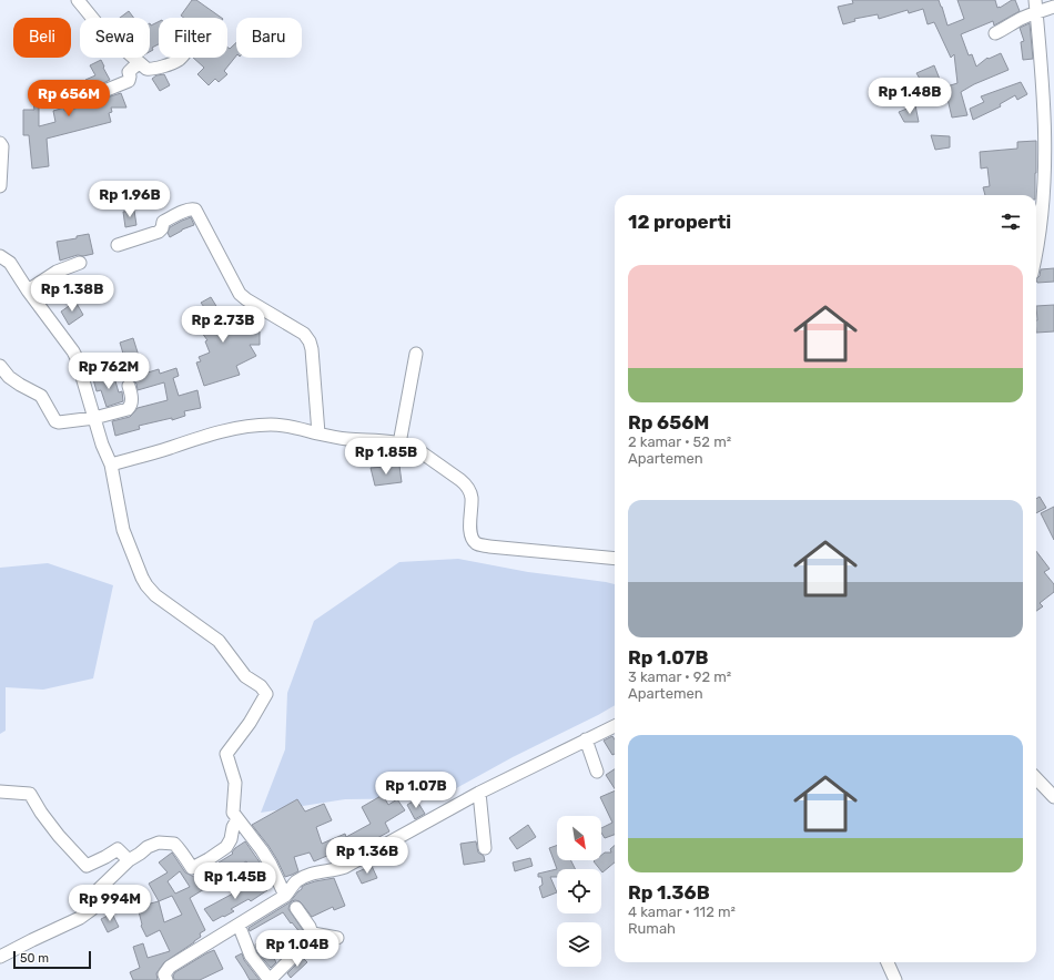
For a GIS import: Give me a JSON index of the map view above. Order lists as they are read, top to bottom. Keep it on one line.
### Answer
{"scale_bar":"50 m","north":"bottom right","page":{"chip":["Beli","Sewa","Filter","Baru"],"price":["Rp 1.48B","Rp 656M","Rp 1.96B","Rp 1.38B","Rp 2.73B","Rp 762M","Rp 1.85B","Rp 1.07B","Rp 1.36B","Rp 1.45B","Rp 994M","Rp 1.04B"],"heading":"12 properti","list":[{"name":"Rp 656M","note":"2 kamar · 52 m² · Apartemen"},{"name":"Rp 1.07B","note":"3 kamar · 92 m² · Apartemen"},{"name":"Rp 1.36B","note":"4 kamar · 112 m² · Rumah"}],"scale":"50 m"}}
